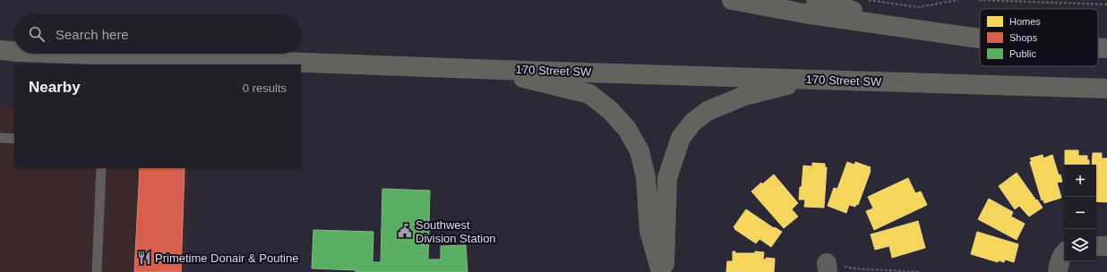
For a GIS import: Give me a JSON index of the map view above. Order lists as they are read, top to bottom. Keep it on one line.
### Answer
{"streets":{"main road":["170 Street SW"]},"places":{"public building":["Southwest Division Station"],"restaurant":["Primetime Donair & Poutine"]},"legend":["Homes","Shops","Public"],"page":{"search":"Search here","heading":["Nearby","0 results"],"map_buttons":["+","−"]}}
